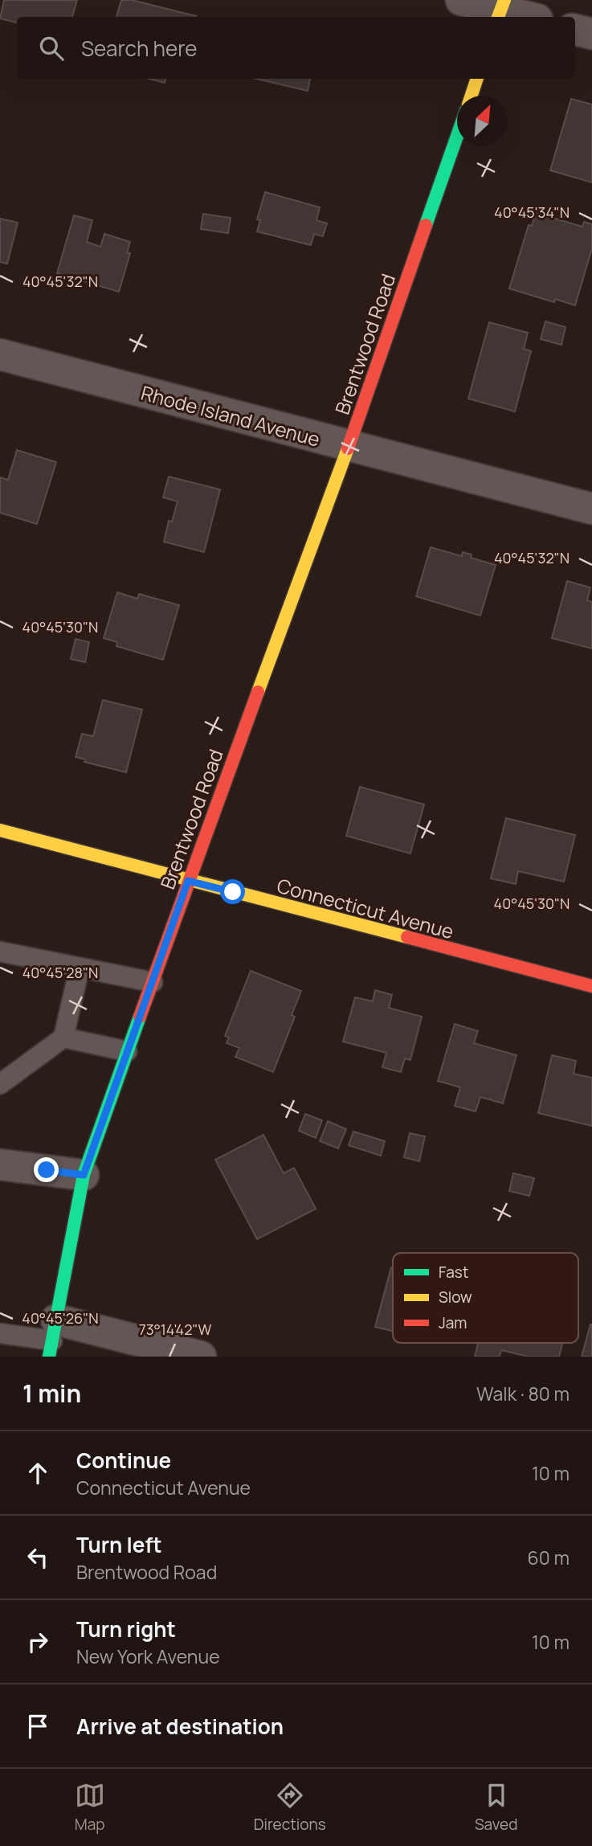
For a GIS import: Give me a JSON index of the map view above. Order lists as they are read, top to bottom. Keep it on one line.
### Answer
{"streets":{"street":["Brentwood Road","Rhode Island Avenue","Connecticut Avenue"]},"crossings":[["Brentwood Road","Rhode Island Avenue"],["Brentwood Road","Connecticut Avenue"]],"legend":["Fast","Slow","Jam"],"north":"top right","page":{"search":"Search here","heading":["1 min","Walk · 80 m"],"list":[["Continue","Connecticut Avenue","10 m"],["Turn left","Brentwood Road","60 m"],["Turn right","New York Avenue","10 m"],"Arrive at destination"],"nav":["Map","Directions","Saved"]},"coordinates":["40°45'34\"N","40°45'32\"N","40°45'30\"N","40°45'28\"N","40°45'26\"N","73°14'42\"W"]}
